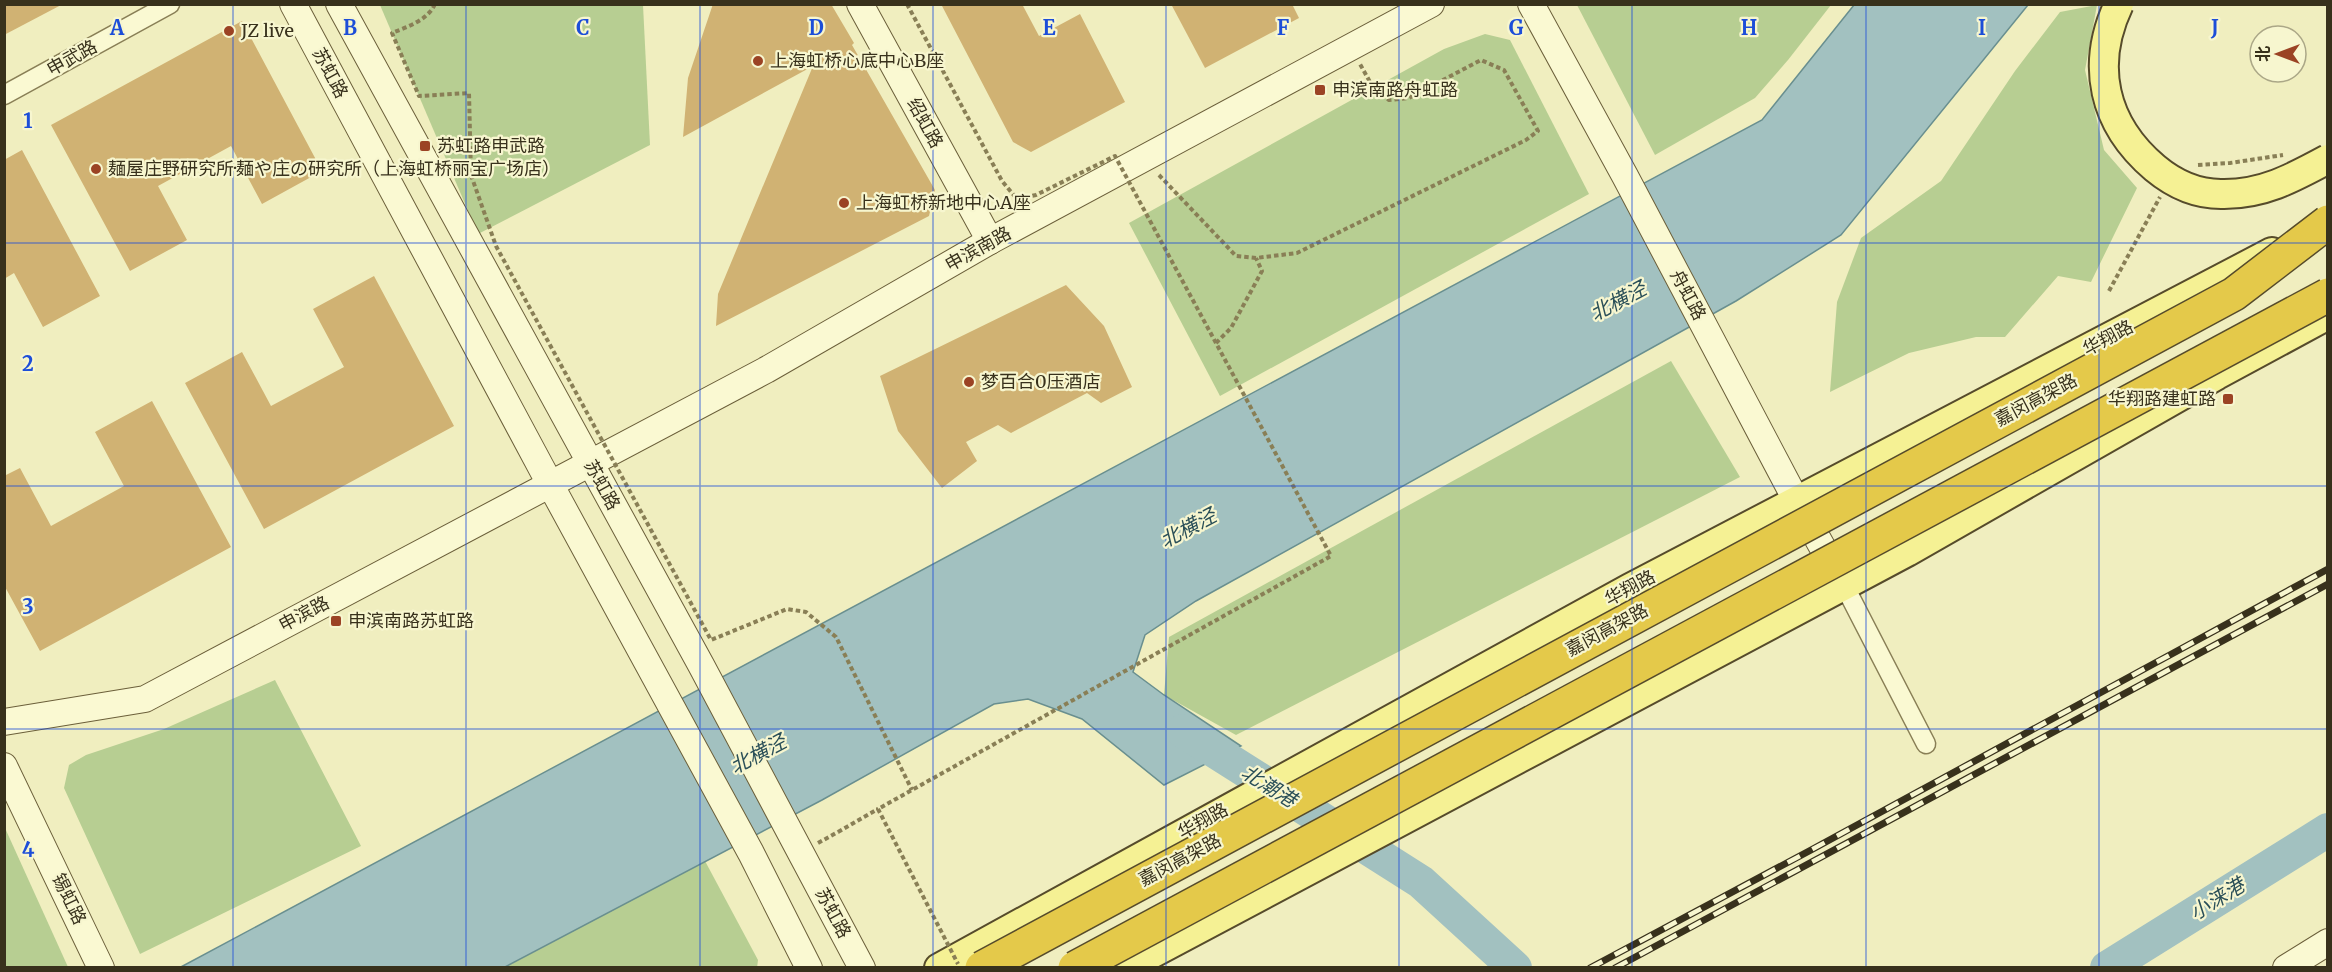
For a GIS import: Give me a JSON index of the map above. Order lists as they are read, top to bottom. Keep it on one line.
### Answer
{"streets":{"highway":["嘉闵高架路"],"main road":["苏虹路","绍虹路","申滨南路","舟虹路","华翔路","申滨路","锡虹路"],"street":["申武路"]},"crossings":[["苏虹路","申滨南路"],["苏虹路","申滨路"],["绍虹路","申滨南路"],["申滨南路","申滨路"],["舟虹路","华翔路"],["华翔路","嘉闵高架路"]],"water":["北横泾","北潮港","小涞港"],"places":{"other":["JZ live","上海虹桥心底中心B座","麺屋庄野研究所·麺や庄の研究所（上海虹桥丽宝广场店）","上海虹桥新地中心A座","梦百合0压酒店"],"transit":["申滨南路舟虹路","苏虹路申武路","华翔路建虹路","申滨南路苏虹路"]},"north":"left","grid":{"columns":["A","B","C","D","E","F","G","H","I","J"],"rows":["1","2","3","4"]}}
